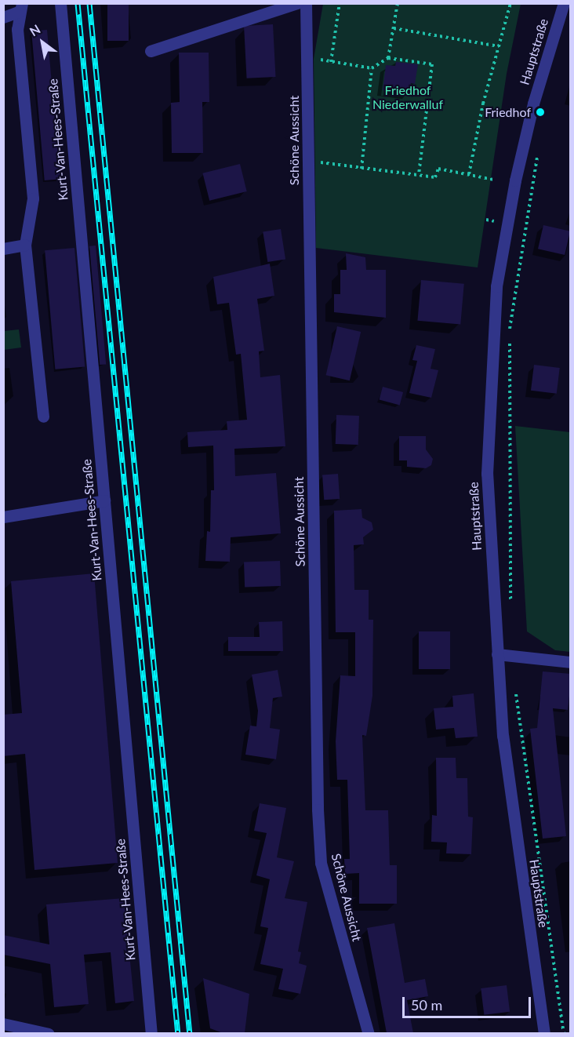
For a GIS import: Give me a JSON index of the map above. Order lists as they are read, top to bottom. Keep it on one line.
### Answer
{"streets":{"street":["Hauptstraße","Kurt-Van-Hees-Straße","Schöne Aussicht"]},"parks":["Friedhof Niederwalluf"],"places":["Friedhof"],"scale_bar":"50 m","north":"top left"}
